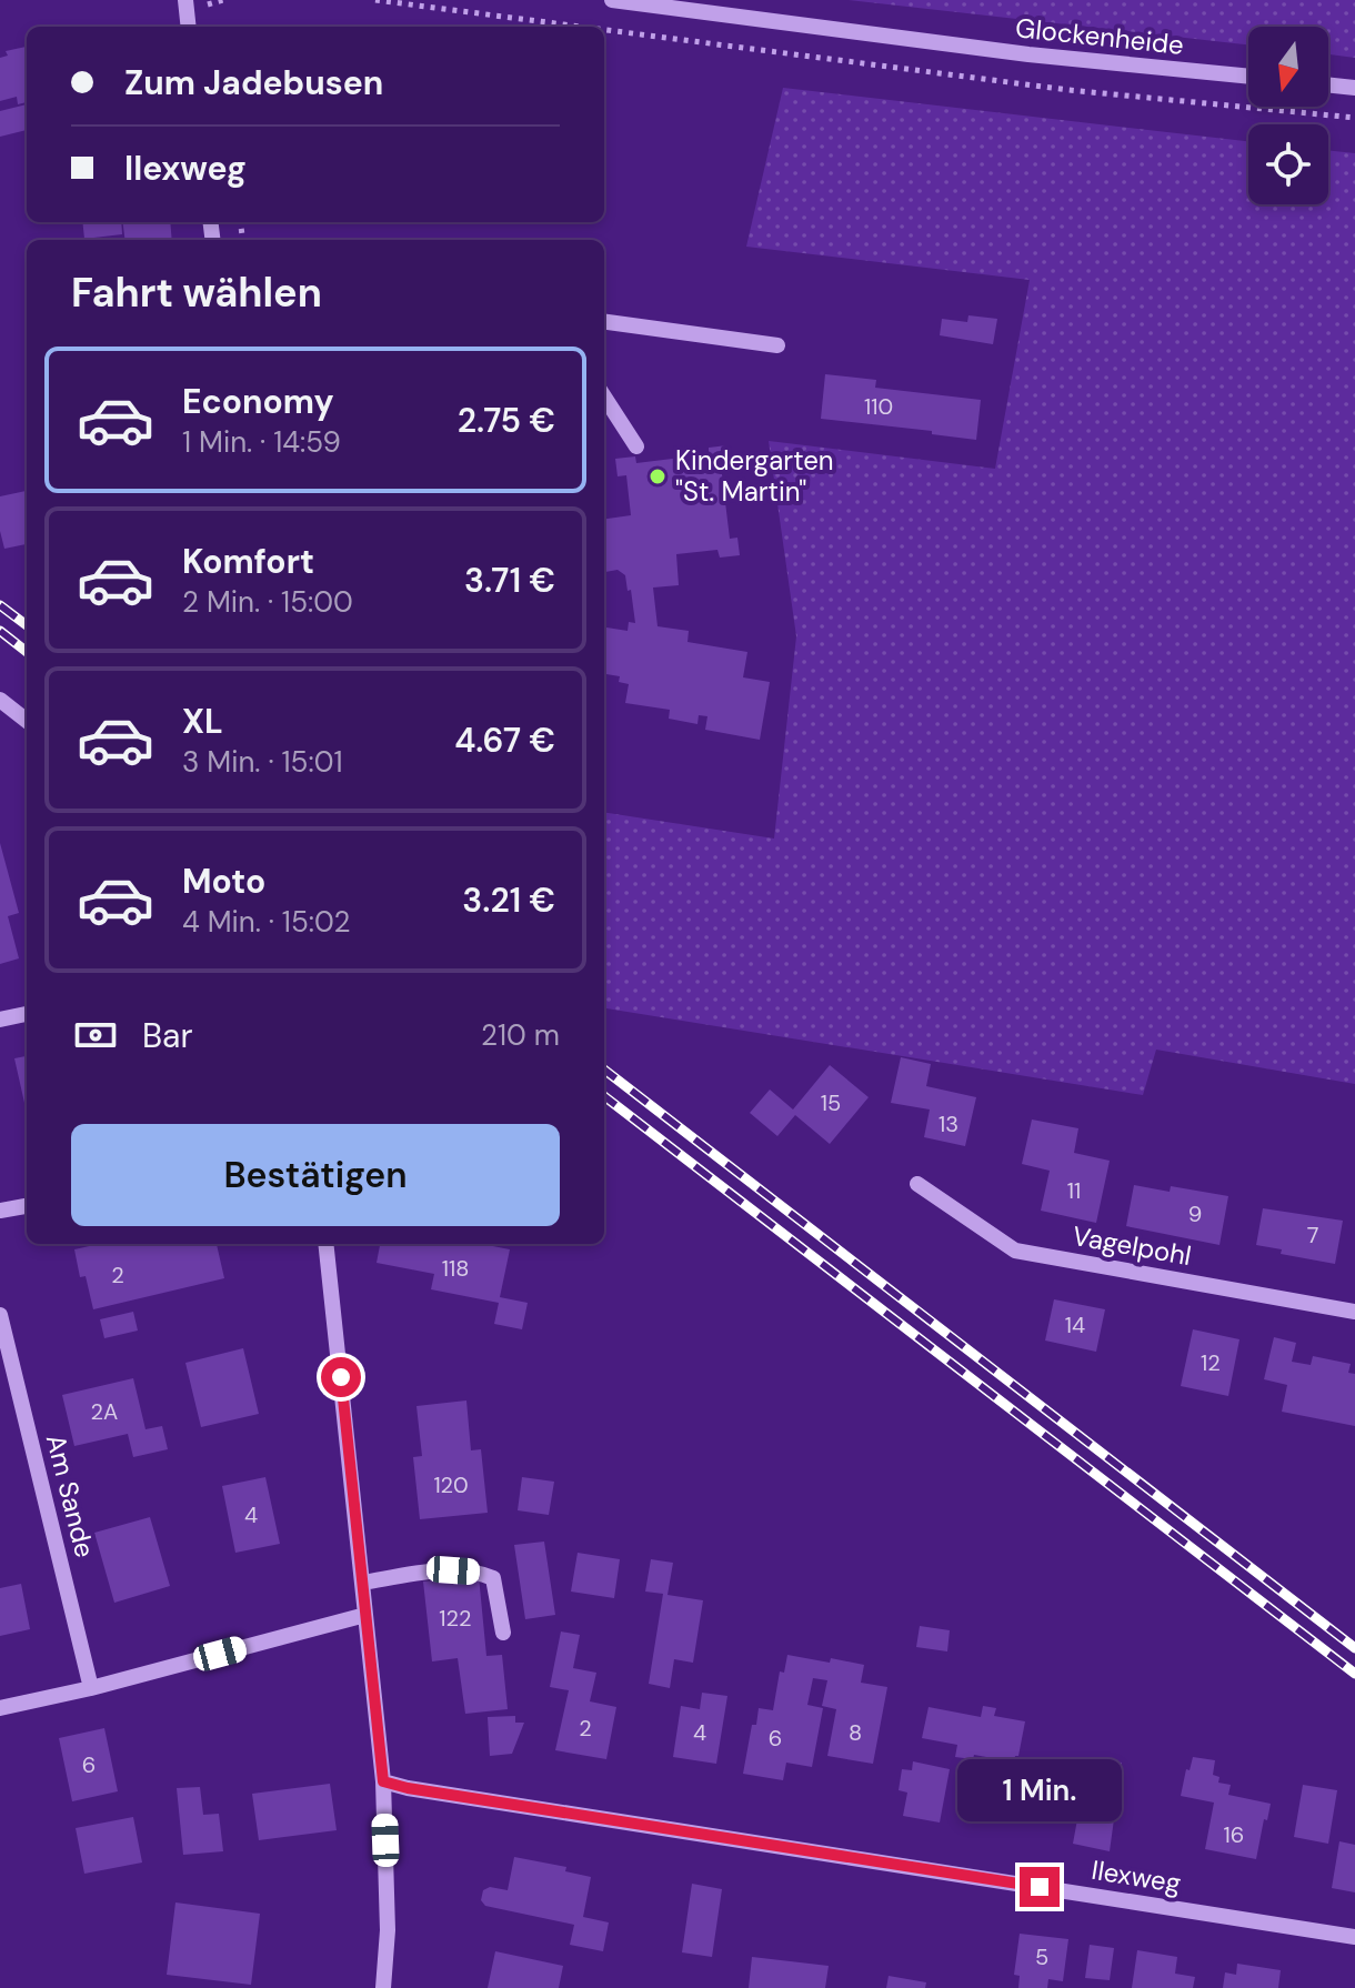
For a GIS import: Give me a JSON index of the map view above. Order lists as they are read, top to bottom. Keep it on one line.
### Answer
{"streets":{"street":["Glockenheide","Vagelpohl","Am Sande","Ilexweg"]},"places":["Kindergarten \"St. Martin\""],"house_numbers":["110","15","13","11","9","7","118","2","14","12","2A","120","4","122","2","4","8","6","6","16","5"],"north":"bottom","page":{"banner":["Zum Jadebusen","Ilexweg"],"heading":"Fahrt wählen","list":[{"name":"Economy","note":"1 Min. · 14:59","value":"2.75 €"},{"name":"Komfort","note":"2 Min. · 15:00","value":"3.71 €"},{"name":"XL","note":"3 Min. · 15:01","value":"4.67 €"},{"name":"Moto","note":"4 Min. · 15:02","value":"3.21 €"}],"pay":["Bar","210 m"],"buttons":"Bestätigen","bubble":"1 Min."}}
